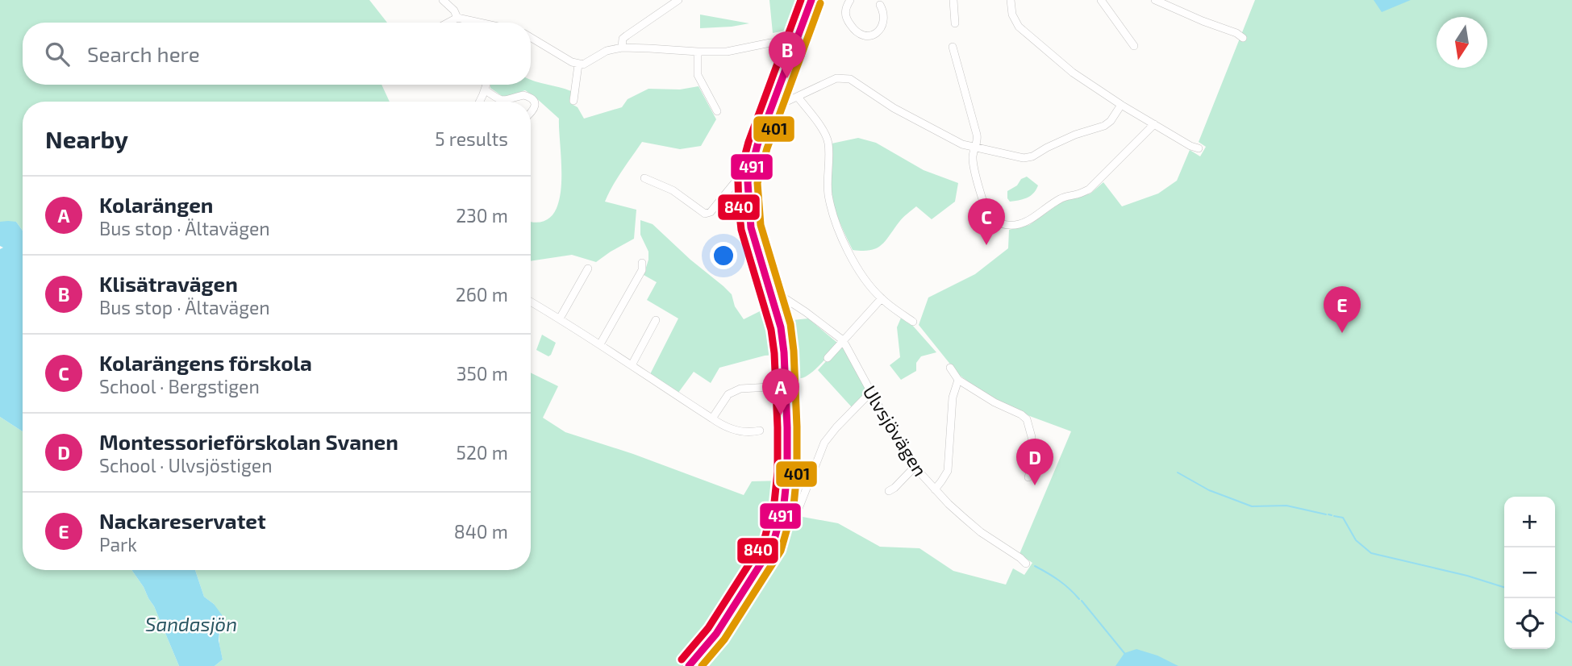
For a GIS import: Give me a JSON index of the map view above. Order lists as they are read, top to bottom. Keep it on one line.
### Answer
{"streets":{"street":["Ulvsjövägen"]},"water":["Sandasjön"],"lines":["transit line 491","transit line 840","transit line 401"],"north":"bottom","page":{"search":"Search here","pins":["B","C","E","A","D"],"heading":["Nearby","5 results"],"list":[{"mark":"A","name":"Kolarängen","note":"Bus stop · Ältavägen","value":"230 m"},{"mark":"B","name":"Klisätravägen","note":"Bus stop · Ältavägen","value":"260 m"},{"mark":"C","name":"Kolarängens förskola","note":"School · Bergstigen","value":"350 m"},{"mark":"D","name":"Montessorieförskolan Svanen","note":"School · Ulvsjöstigen","value":"520 m"},{"mark":"E","name":"Nackareservatet","note":"Park","value":"840 m"}],"map_buttons":["+","−"]}}
